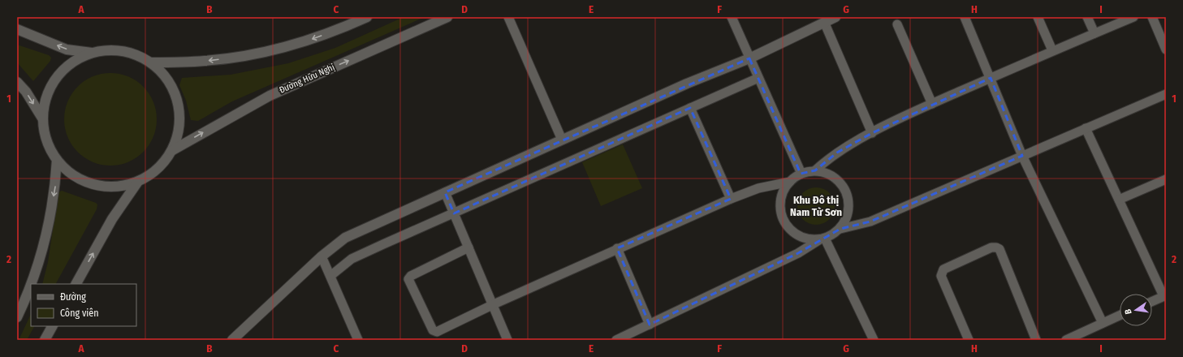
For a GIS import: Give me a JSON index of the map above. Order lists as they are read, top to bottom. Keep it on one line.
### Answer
{"streets":{"main road":["Đường Hữu Nghị"]},"districts":["Khu Đô thị Nam Từ Sơn"],"legend":["Đường","Công viên"],"north":"left","grid":{"columns":["A","B","C","D","E","F","G","H","I"],"rows":["1","2"]}}
